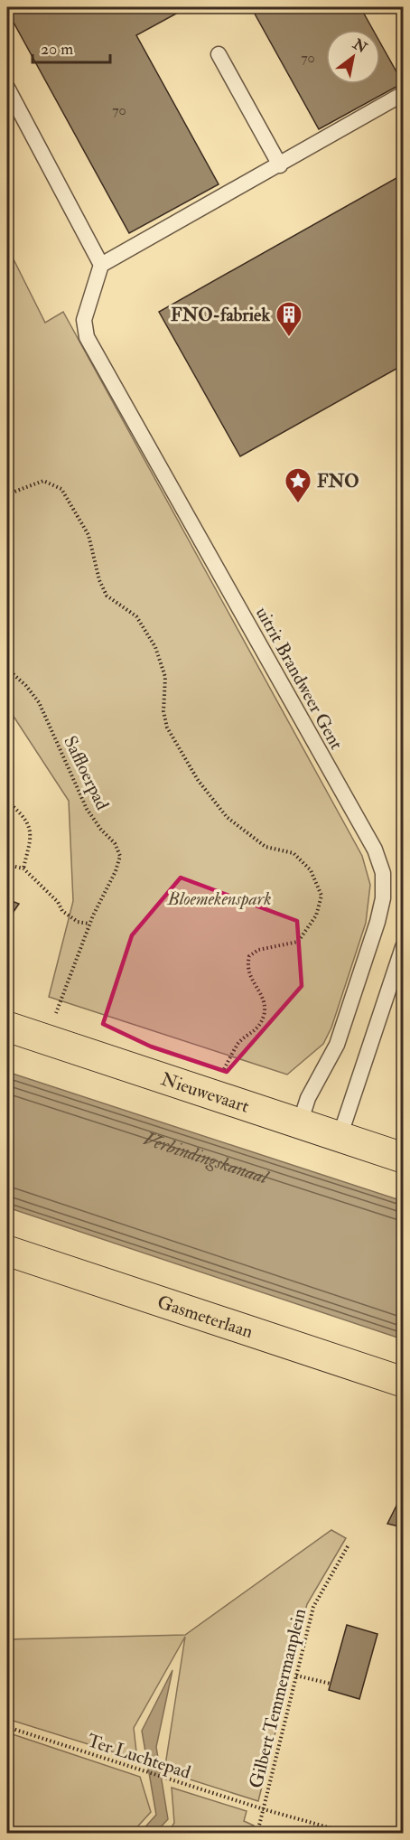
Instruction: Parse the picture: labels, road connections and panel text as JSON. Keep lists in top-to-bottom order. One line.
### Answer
{"streets":{"main road":["Nieuwevaart","Gasmeterlaan"],"lane":["uitrit Brandweer Gent"],"path":["Saffloerpad","Gilbert Temmermanplein","Ter Luchtepad"]},"crossings":[["uitrit Brandweer Gent","Nieuwevaart"],["Gilbert Temmermanplein","Ter Luchtepad"]],"water":["Verbindingskanaal"],"parks":["Bloemekenspark"],"places":{"building":["FNO-fabriek"],"place":["FNO"]},"house_numbers":["70","70"],"scale_bar":"20 m","north":"top right"}
